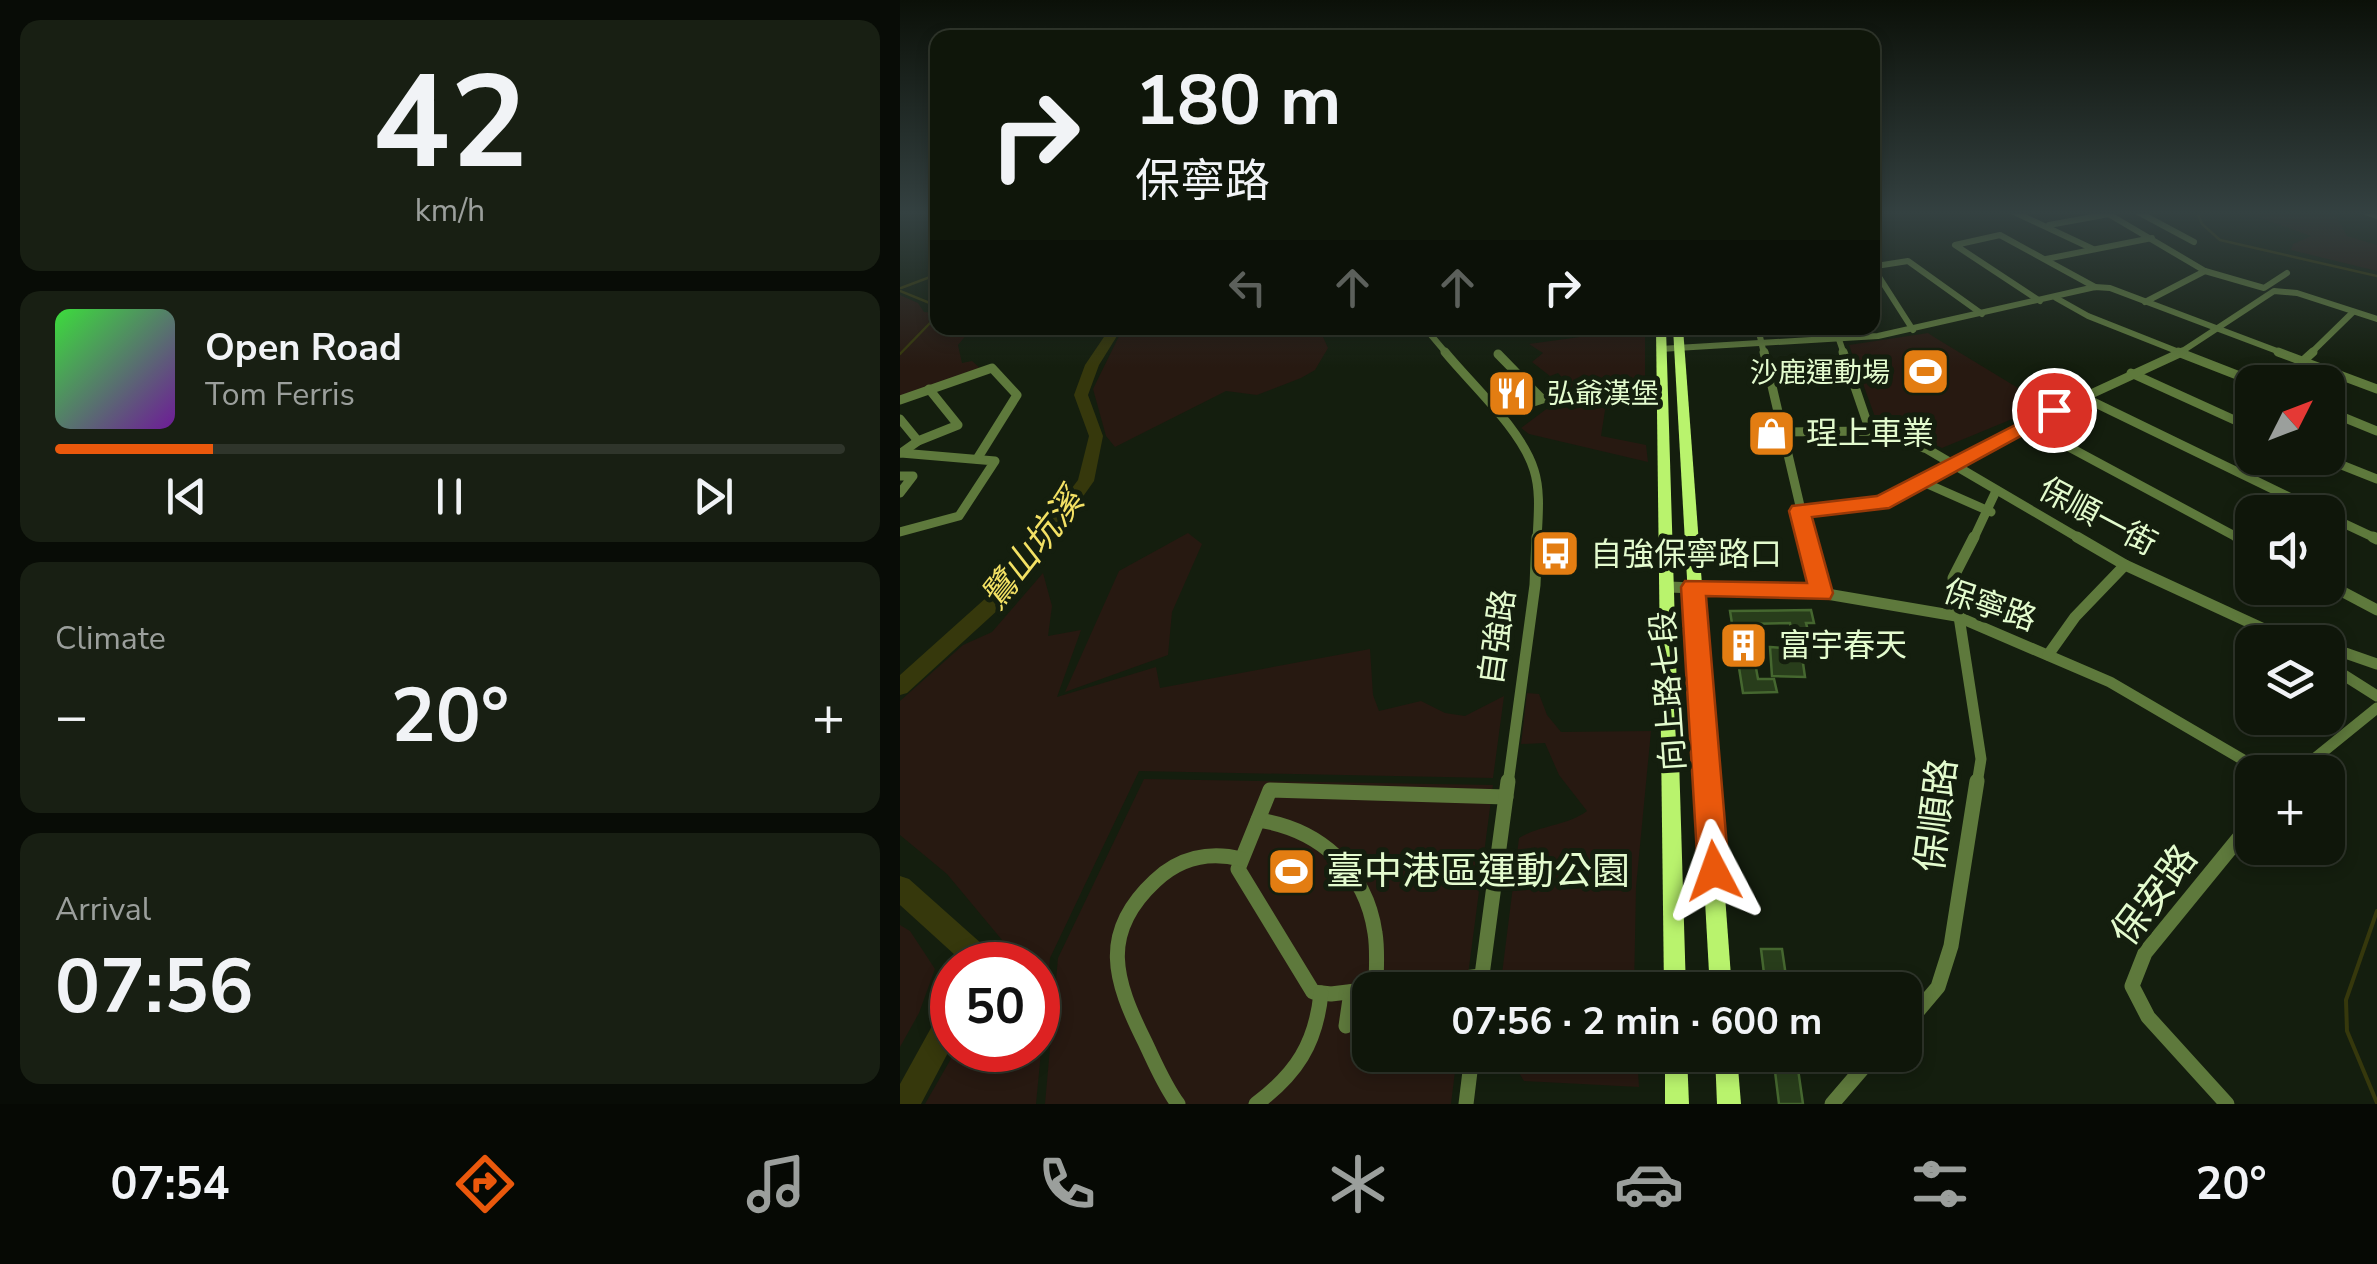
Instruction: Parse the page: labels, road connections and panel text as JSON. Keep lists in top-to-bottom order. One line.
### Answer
{"streets":{"main road":["向上路七段"],"street":["保順一街","保寧路","自強路","保順路","保安路"]},"crossings":[["保順一街","保順路"],["保寧路","向上路七段"],["保寧路","保順路"]],"water":["鷺山坑溪"],"places":{"sports":["沙鹿運動場","臺中港區運動公園"],"restaurant":["弘爺漢堡"],"shop":["珵上車業"],"bus stop":["自強保寧路口"],"building":["富宇春天"]},"north":"top right","page":{"tile":[["42","km/h"],"Climate",["Arrival","07:56"]],"turn":["180 m","保寧路"],"song":["Open Road","Tom Ferris"],"map_buttons":"+","heat":["−","20°","+"],"limit":"50","trip":"07:56 · 2 min · 600 m","tabs":["07:54","20°"]}}
